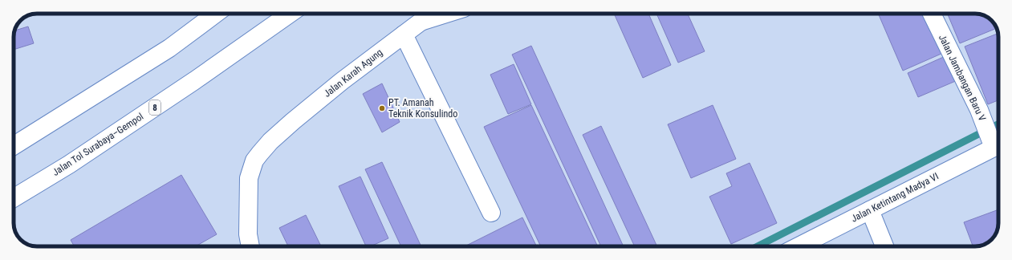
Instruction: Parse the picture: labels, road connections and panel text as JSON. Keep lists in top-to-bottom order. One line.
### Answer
{"streets":{"main road":["Jalan Karah Agung","Jalan Jambangan Baru V","8","Jalan Tol Surabaya–Gempol","Jalan Ketintang Madya VI"]},"crossings":[["Jalan Jambangan Baru V","Jalan Ketintang Madya VI"]],"places":["PT. Amanah Teknik Konsulindo"]}
